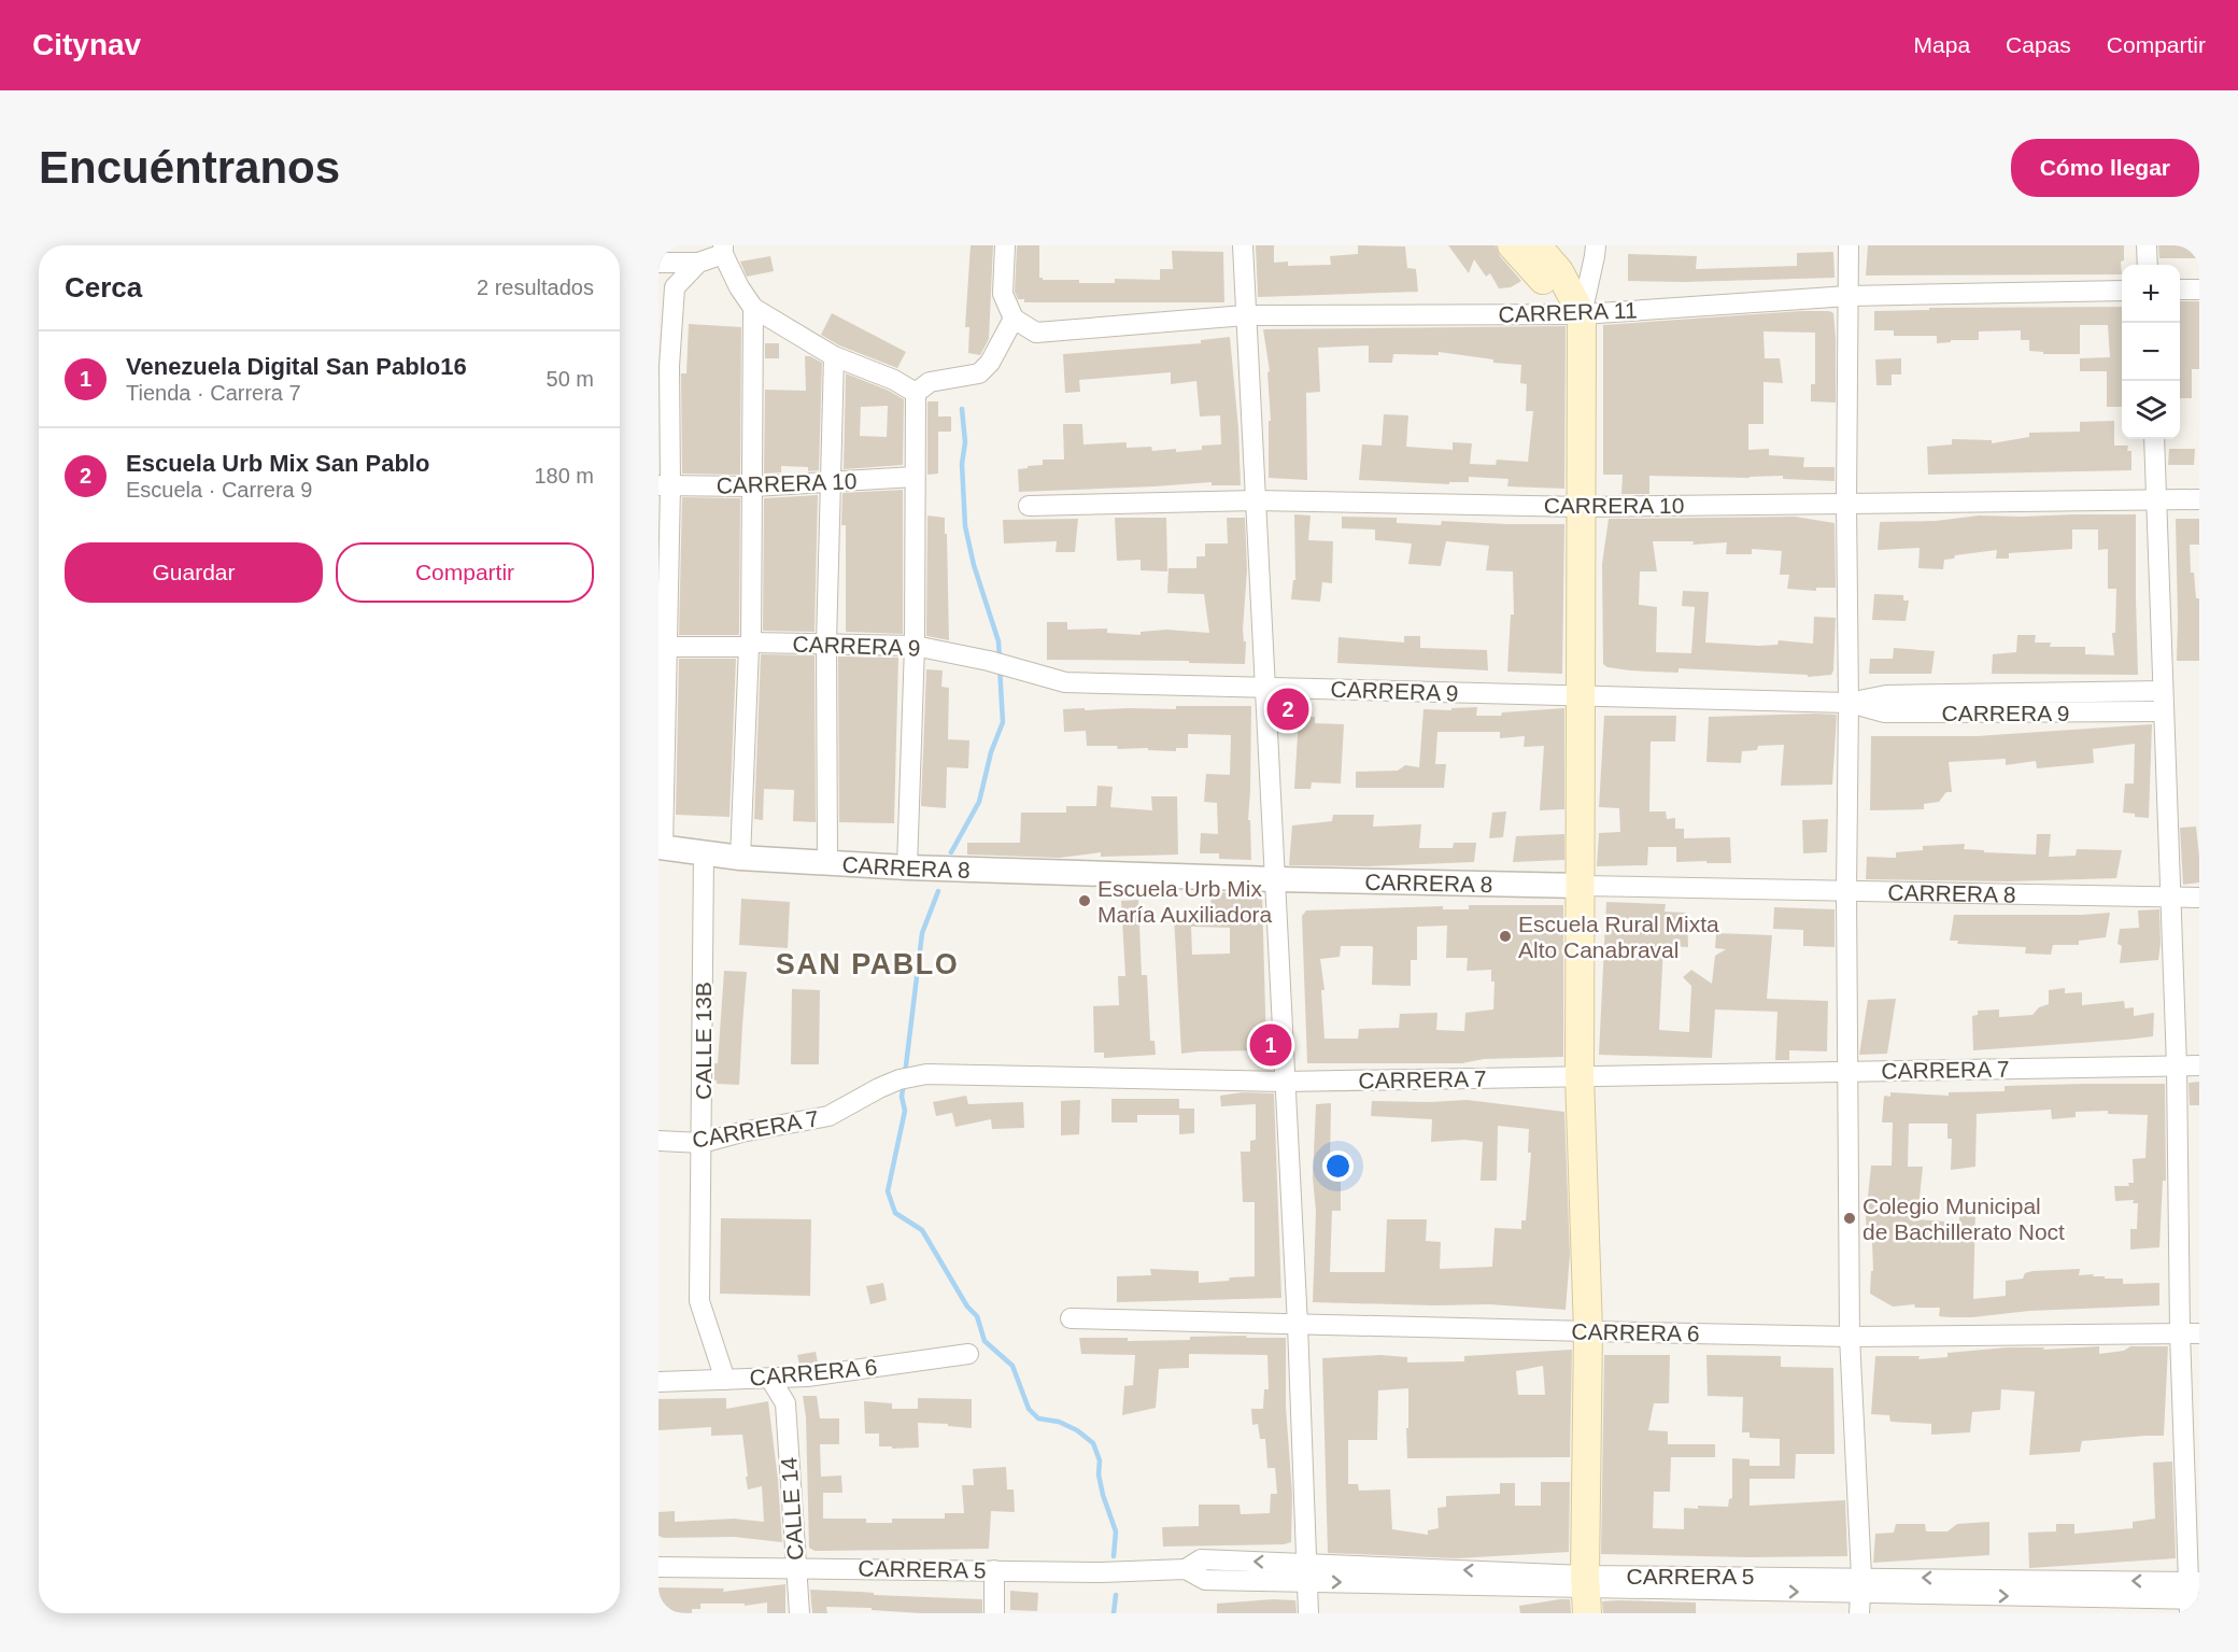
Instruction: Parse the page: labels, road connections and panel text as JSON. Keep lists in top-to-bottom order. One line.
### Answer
{"streets":{"street":["CARRERA 11","CARRERA 10","CARRERA 9","CARRERA 8","CALLE 13B","CARRERA 7","CARRERA 6","CALLE 14","CARRERA 5"]},"crossings":[["CARRERA 8","CALLE 13B"],["CALLE 13B","CARRERA 7"],["CALLE 13B","CARRERA 6"],["CARRERA 6","CALLE 14"],["CALLE 14","CARRERA 5"]],"districts":["SAN PABLO"],"places":["Escuela Urb Mix María Auxiliadora","Escuela Rural Mixta Alto Canabraval","Colegio Municipal de Bachillerato Noct"],"page":{"header":"Citynav","nav":["Mapa","Capas","Compartir"],"buttons":["Cómo llegar",["Guardar","Compartir"]],"title":"Encuéntranos","heading":["Cerca","2 resultados"],"map_buttons":["+","−"],"list":[{"mark":"1","name":"Venezuela Digital San Pablo16","note":"Tienda · Carrera 7","value":"50 m"},{"mark":"2","name":"Escuela Urb Mix San Pablo","note":"Escuela · Carrera 9","value":"180 m"}],"pins":["2","1"]}}
